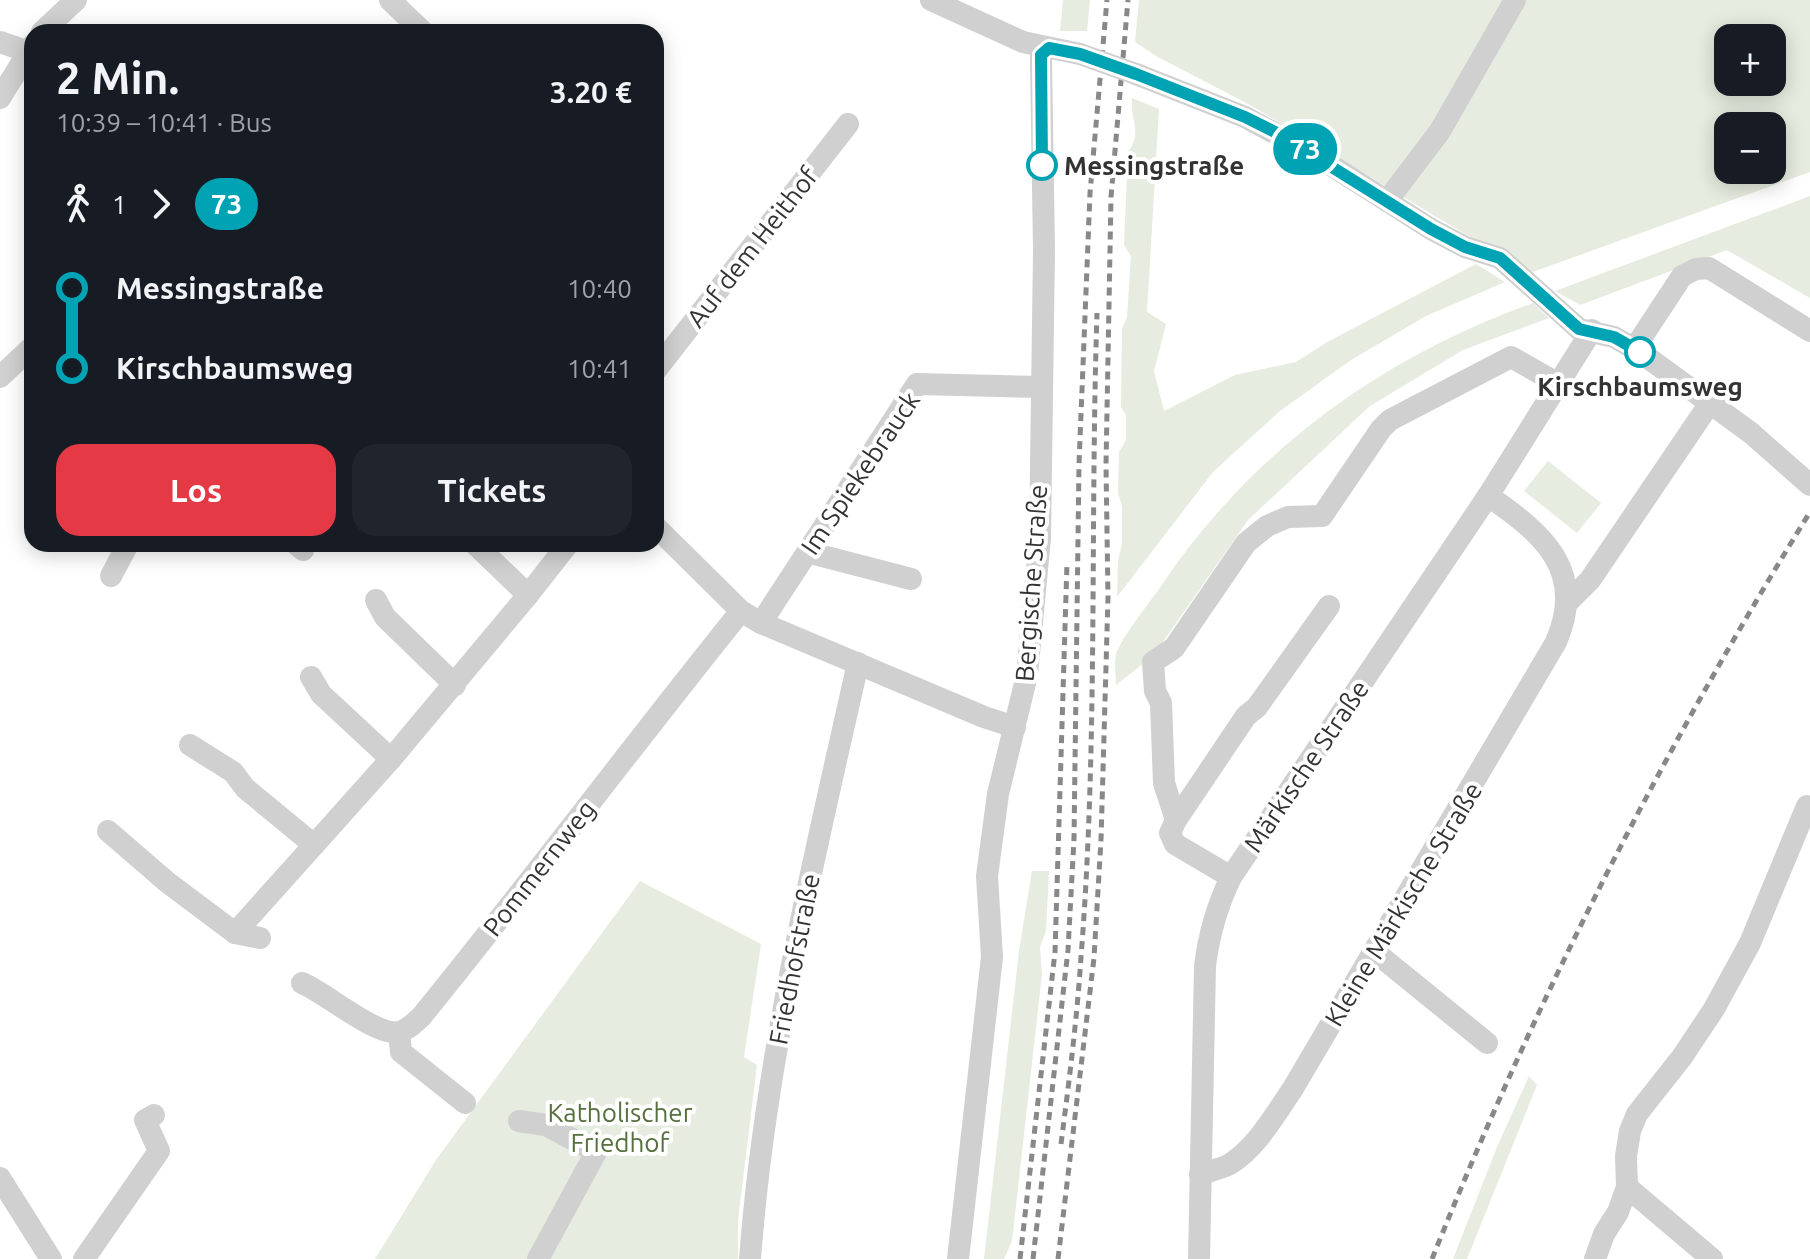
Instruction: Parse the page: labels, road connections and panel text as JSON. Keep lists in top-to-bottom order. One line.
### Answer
{"streets":{"street":["Auf dem Heithof","Im Spiekebrauck","Bergische Straße","Märkische Straße","Pommernweg","Kleine Märkische Straße","Friedhofstraße"]},"crossings":[["Im Spiekebrauck","Bergische Straße"],["Märkische Straße","Kleine Märkische Straße"]],"parks":["Katholischer Friedhof"],"places":["Messingstraße","Kirschbaumsweg"],"lines":["bus line 73"],"page":{"on_map":"73","map_buttons":["+","−"],"heading":["2 Min.","10:39 – 10:41 · Bus","3.20 €"],"legs":["1","73"],"list":[{"name":"Messingstraße","value":"10:40"},{"name":"Kirschbaumsweg","value":"10:41"}],"buttons":["Los","Tickets"]}}
